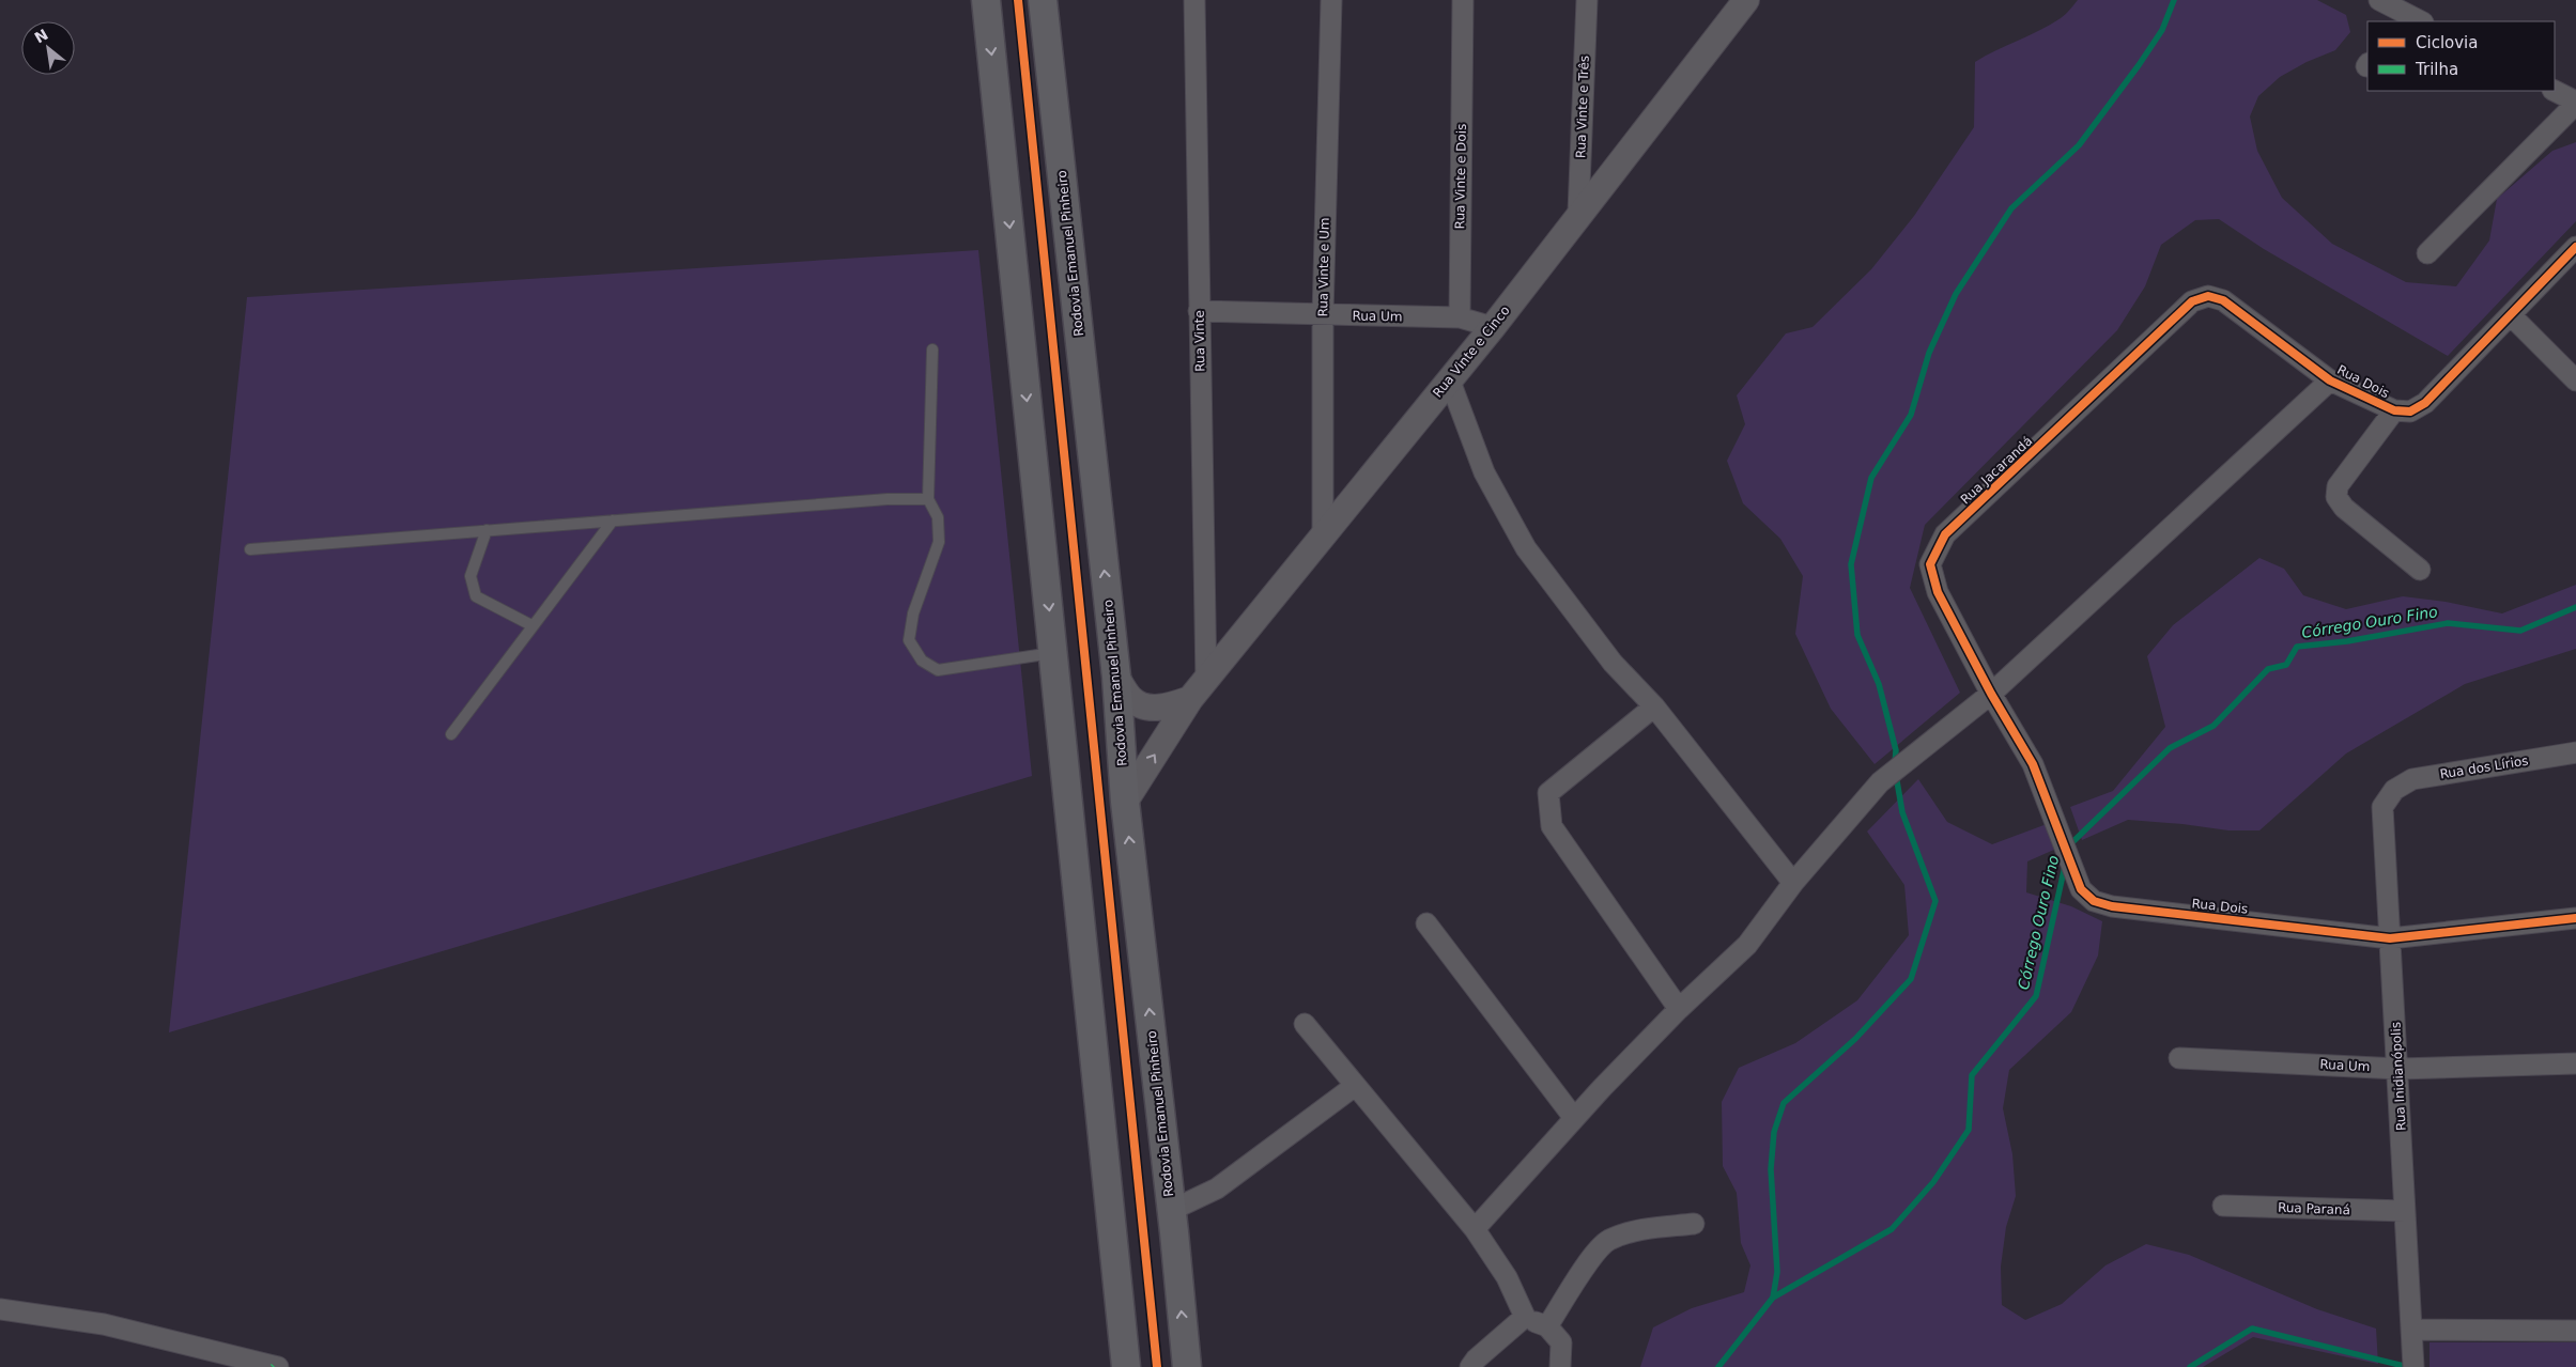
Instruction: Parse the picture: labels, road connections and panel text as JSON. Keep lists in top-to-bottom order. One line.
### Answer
{"streets":{"main road":["Rodovia Emanuel Pinheiro"],"street":["Rua Vinte e Três","Rua Vinte e Dois","Rua Vinte e Um","Rua Um","Rua Vinte","Rua Vinte e Cinco","Rua Dois","Rua Jacarandá","Rua dos Lírios","Rua Inidianópolis","Rua Paraná"]},"crossings":[["Rua Vinte e Três","Rua Vinte e Cinco"],["Rua Vinte e Dois","Rua Um"],["Rodovia Emanuel Pinheiro","Rua Vinte e Cinco"],["Rua Vinte e Um","Rua Um"],["Rua Vinte e Um","Rua Vinte e Cinco"],["Rua Um","Rua Vinte"],["Rua Um","Rua Inidianópolis"],["Rua Vinte","Rua Vinte e Cinco"],["Rua Dois","Rua Jacarandá"],["Rua Dois","Rua Inidianópolis"],["Rua dos Lírios","Rua Inidianópolis"],["Rua Inidianópolis","Rua Paraná"]],"water":["Córrego Ouro Fino"],"legend":["Ciclovia","Trilha"],"north":"top left"}
